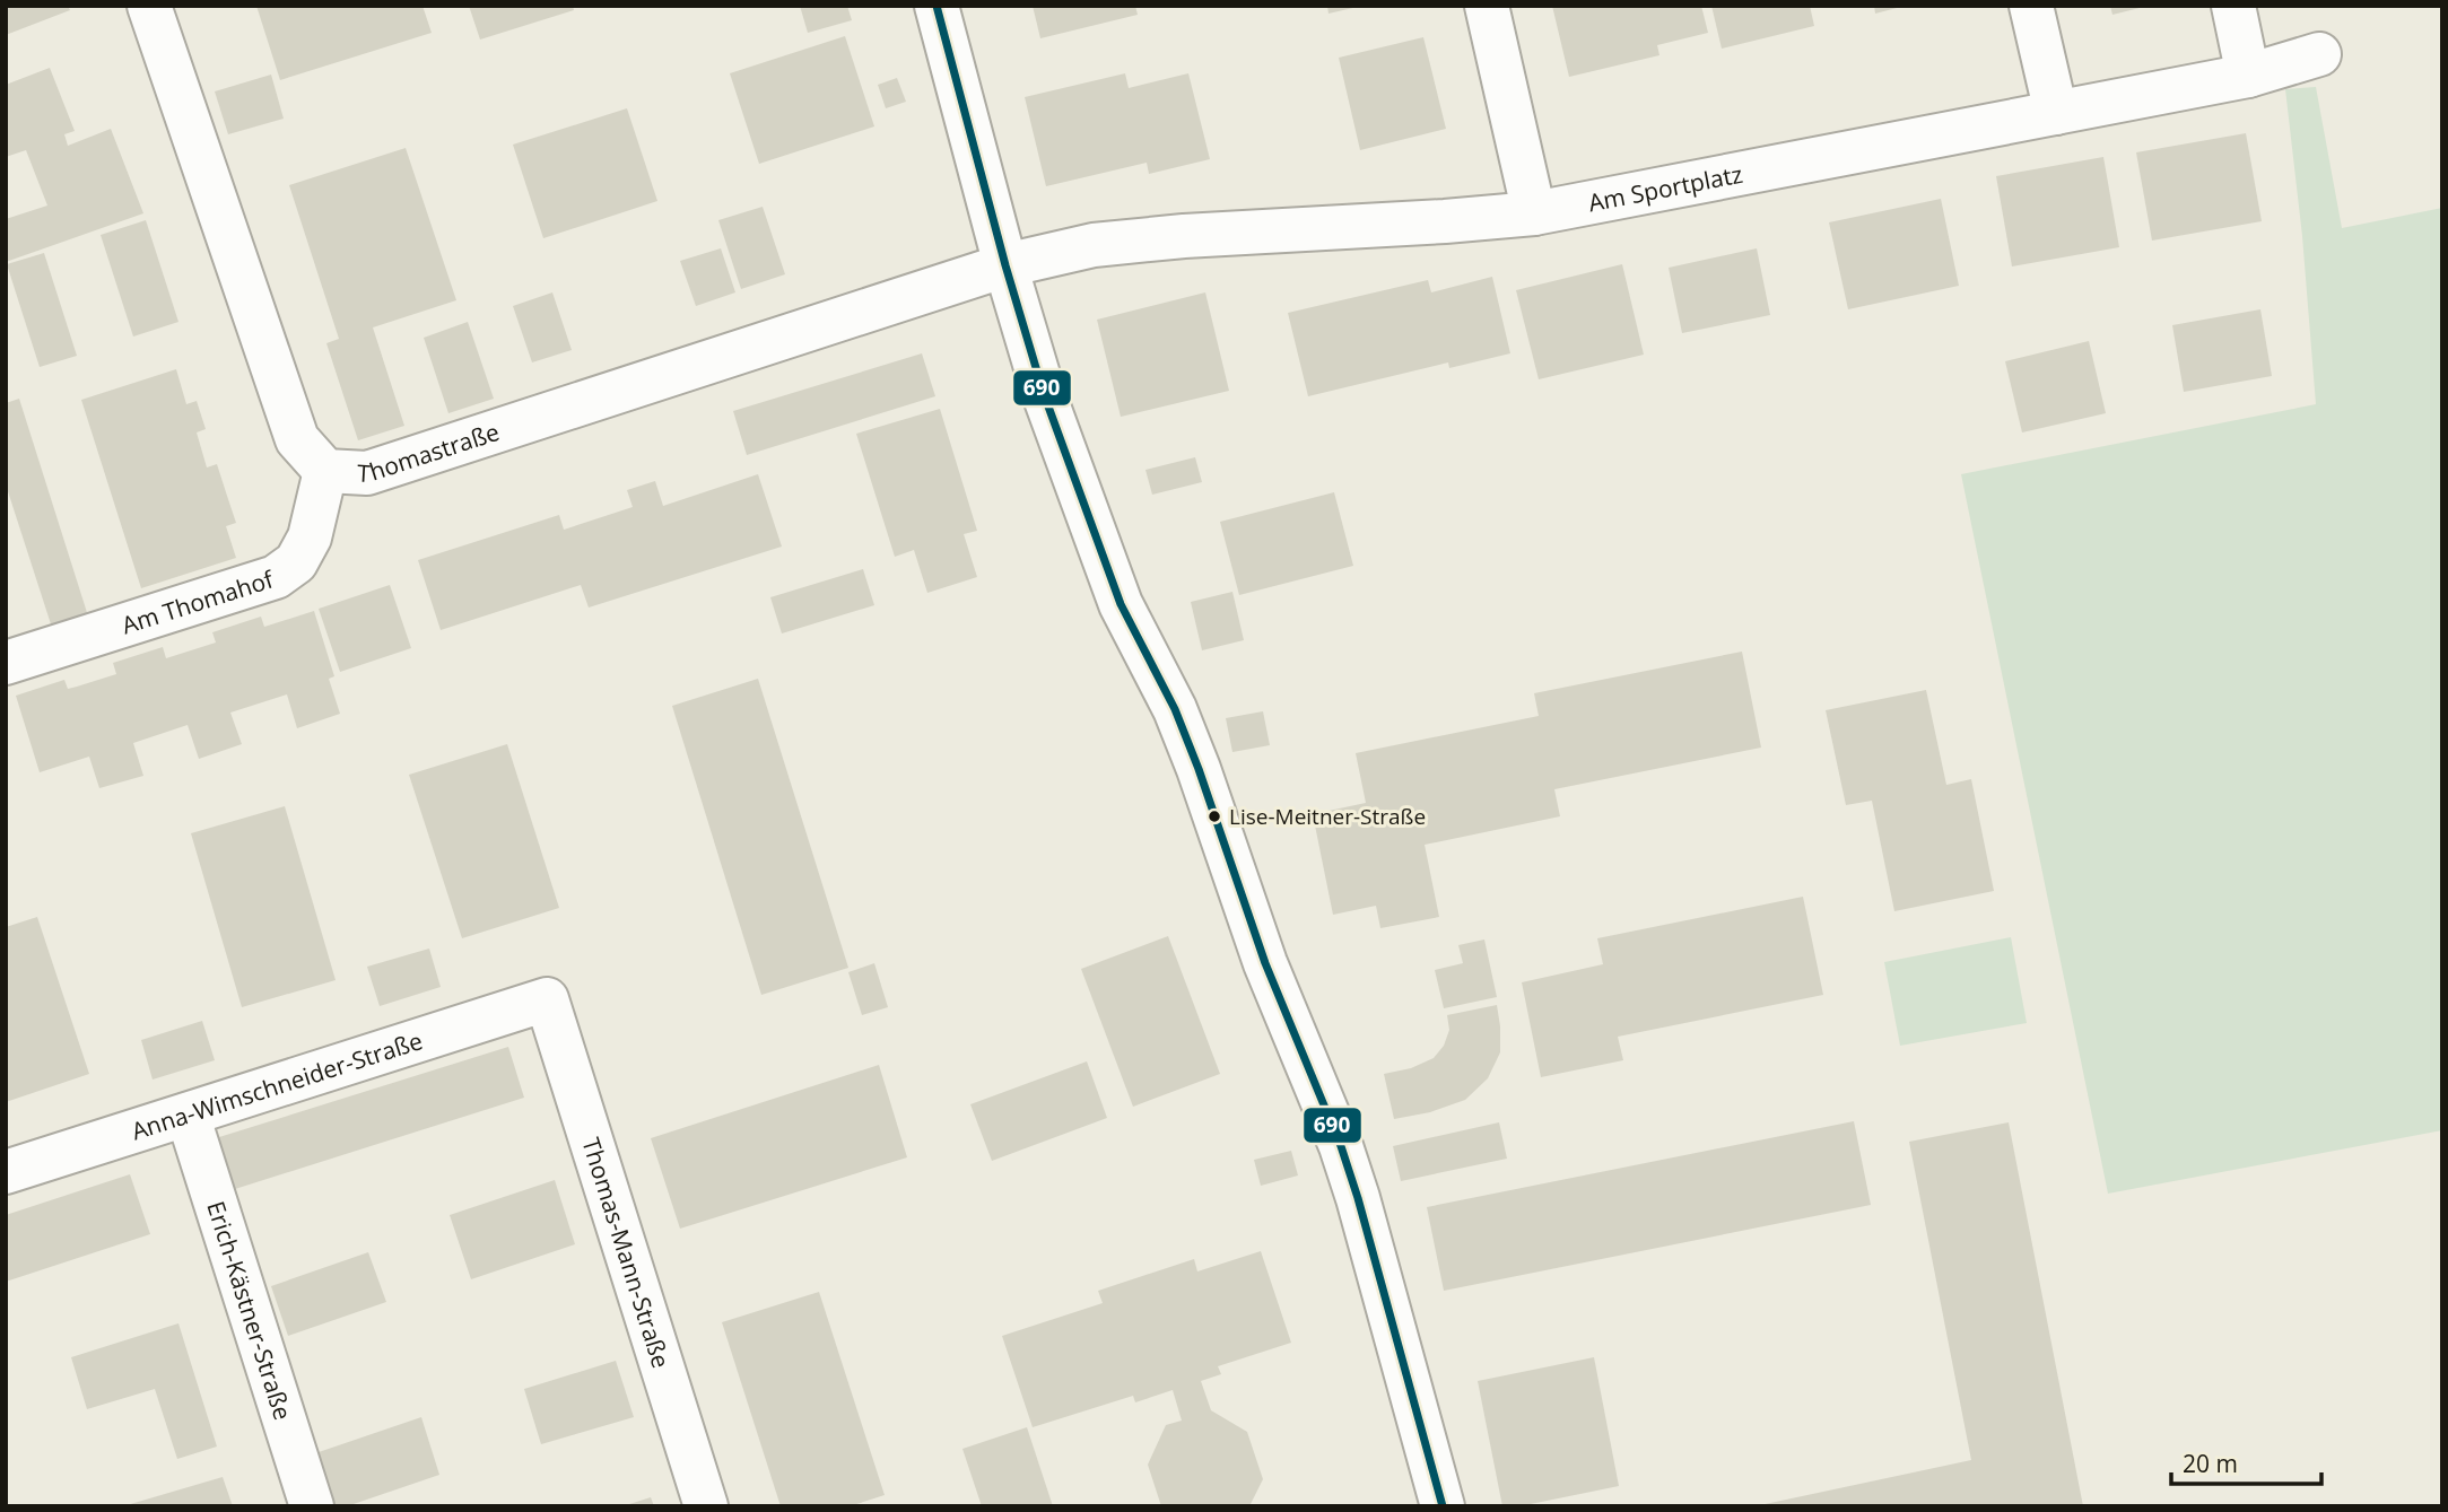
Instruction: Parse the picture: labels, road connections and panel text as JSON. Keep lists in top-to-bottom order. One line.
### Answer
{"streets":{"street":["Am Sportplatz","Thomastraße","Am Thomahof","Anna-Wimschneider-Straße","Thomas-Mann-Straße","Erich-Kästner-Straße"]},"crossings":[["Am Sportplatz","Thomastraße"],["Thomastraße","Am Thomahof"],["Anna-Wimschneider-Straße","Thomas-Mann-Straße"],["Anna-Wimschneider-Straße","Erich-Kästner-Straße"]],"places":["Lise-Meitner-Straße"],"lines":["transit line 690"],"scale_bar":"20 m"}
